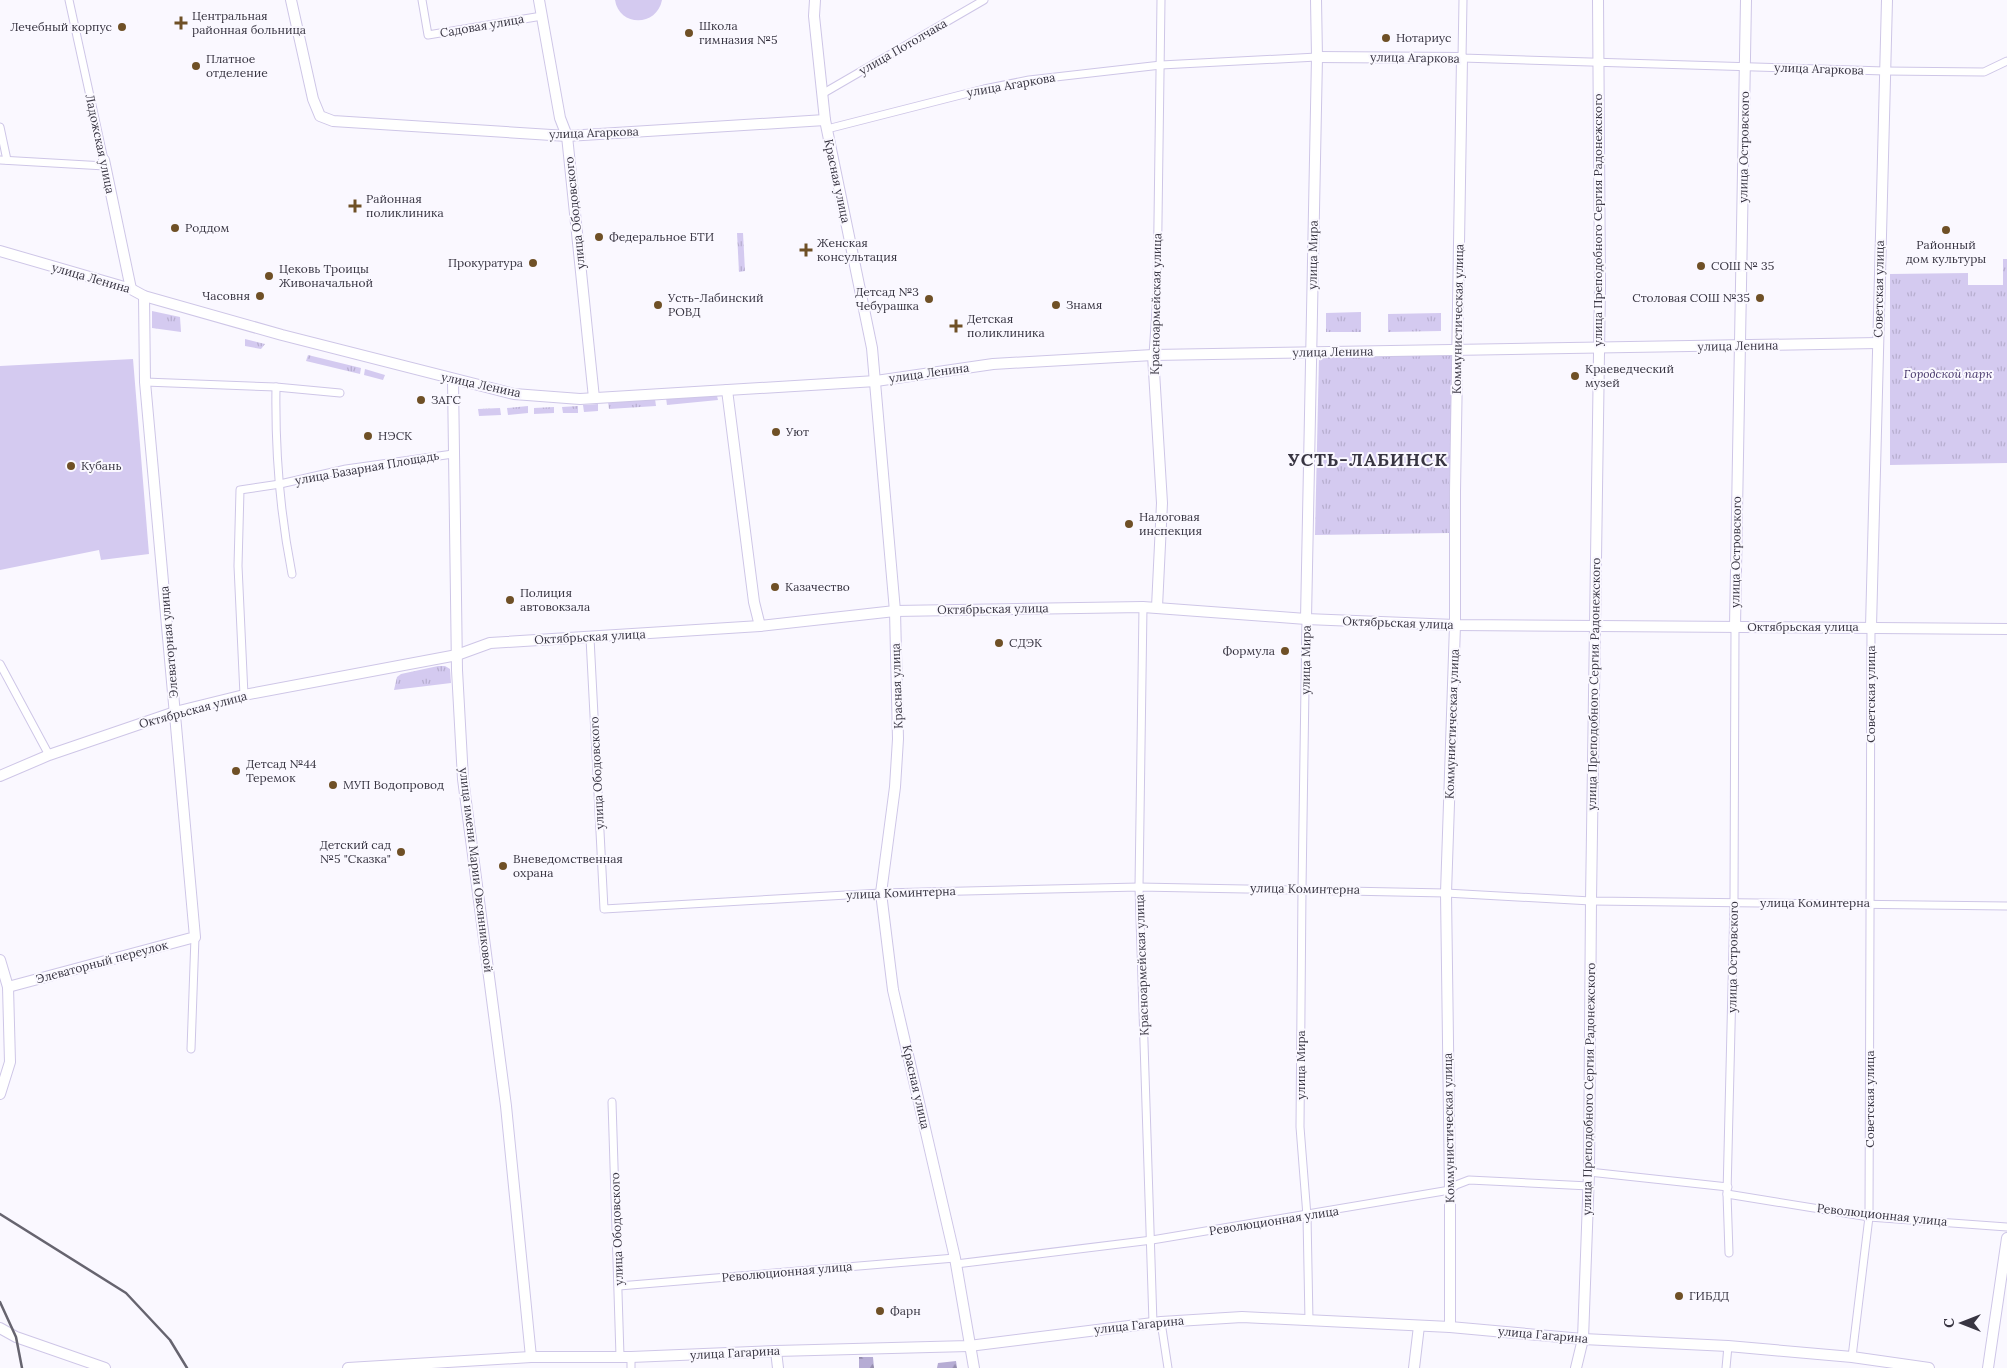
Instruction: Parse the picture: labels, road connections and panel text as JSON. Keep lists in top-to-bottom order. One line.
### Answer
{"streets":{"street":["Садовая улица","улица Потолчака","улица Агаркова","Ладожская улица","улица Островского","Красная улица","улица Ободовского","улица Преподобного Сергия Радонежского","улица Мира","улица Ленина","Советская улица","Красноармейская улица","Коммунистическая улица","улица Базарная Площадь","Октябрьская улица","Элеваторная улица","улица имени Марии Овсянниковой","улица Коминтерна","Элеваторный переулок","Революционная улица","улица Гагарина"]},"crossings":[["Садовая улица","улица Ободовского"],["улица Потолчака","Красная улица"],["улица Агаркова","улица Островского"],["улица Агаркова","Красная улица"],["улица Агаркова","улица Ободовского"],["улица Агаркова","улица Преподобного Сергия Радонежского"],["улица Агаркова","улица Мира"],["улица Агаркова","Советская улица"],["улица Агаркова","Красноармейская улица"],["улица Агаркова","Коммунистическая улица"],["Ладожская улица","улица Ленина"],["улица Островского","улица Ленина"],["улица Островского","Октябрьская улица"],["улица Островского","улица Коминтерна"],["улица Островского","Революционная улица"],["Красная улица","улица Ленина"],["Красная улица","Октябрьская улица"],["Красная улица","улица Коминтерна"],["Красная улица","Революционная улица"],["Красная улица","улица Гагарина"],["улица Ободовского","улица Ленина"],["улица Ободовского","Октябрьская улица"],["улица Ободовского","улица Коминтерна"],["улица Ободовского","Революционная улица"],["улица Ободовского","улица Гагарина"],["улица Преподобного Сергия Радонежского","улица Ленина"],["улица Преподобного Сергия Радонежского","Октябрьская улица"],["улица Преподобного Сергия Радонежского","улица Коминтерна"],["улица Преподобного Сергия Радонежского","Революционная улица"],["улица Преподобного Сергия Радонежского","улица Гагарина"],["улица Мира","улица Ленина"],["улица Мира","Октябрьская улица"],["улица Мира","улица Коминтерна"],["улица Мира","Революционная улица"],["улица Мира","улица Гагарина"],["улица Ленина","Советская улица"],["улица Ленина","Красноармейская улица"],["улица Ленина","Коммунистическая улица"],["улица Ленина","Элеваторная улица"],["улица Ленина","улица имени Марии Овсянниковой"],["Советская улица","Октябрьская улица"],["Советская улица","улица Коминтерна"],["Советская улица","Революционная улица"],["Советская улица","улица Гагарина"],["Красноармейская улица","Октябрьская улица"],["Красноармейская улица","улица Коминтерна"],["Красноармейская улица","Революционная улица"],["Красноармейская улица","улица Гагарина"],["Коммунистическая улица","Октябрьская улица"],["Коммунистическая улица","улица Коминтерна"],["Коммунистическая улица","Революционная улица"],["Коммунистическая улица","улица Гагарина"],["улица Базарная Площадь","Октябрьская улица"],["улица Базарная Площадь","улица имени Марии Овсянниковой"],["Октябрьская улица","Элеваторная улица"],["Октябрьская улица","улица имени Марии Овсянниковой"],["Элеваторная улица","Элеваторный переулок"],["улица имени Марии Овсянниковой","улица Гагарина"]],"districts":["УСТЬ-ЛАБИНСК"],"parks":["Городской парк"],"places":{"health":["Центральная районная больница","Районная поликлиника","Женская консультация","Детская поликлиника"],"other":["Лечебный корпус","Школа гимназия №5","Нотариус","Платное отделение","Роддом","Районный дом культуры","Федеральное БТИ","Прокуратура","СОШ № 35","Цековь Троицы Живоначальной","Часовня","Столовая СОШ №35","Детсад №3 Чебурашка","Усть-Лабинский РОВД","Знамя","Краеведческий музей","ЗАГС","Уют","НЭСК","Кубань","Налоговая инспекция","Казачество","Полиция автовокзала","СДЭК","Формула","Детсад №44 Теремок","МУП Водопровод","Детский сад №5 \"Сказка\"","Вневедомственная охрана","ГИБДД","Фарн"]},"north":"left"}
